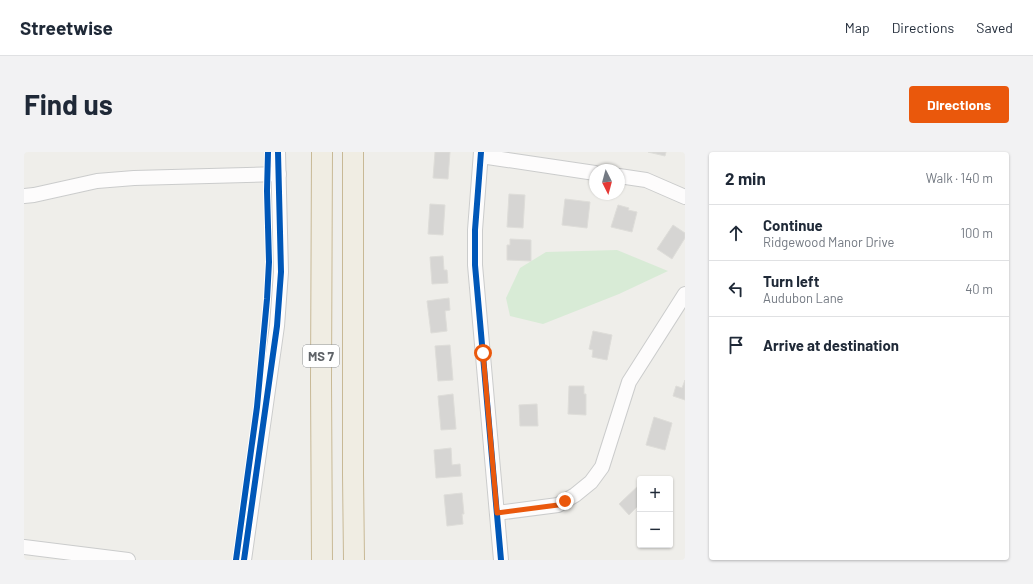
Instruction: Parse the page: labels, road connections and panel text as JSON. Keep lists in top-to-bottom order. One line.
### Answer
{"streets":{"highway":["MS 7"]},"north":"bottom","page":{"header":"Streetwise","nav":["Map","Directions","Saved"],"buttons":"Directions","title":"Find us","heading":["2 min","Walk · 140 m"],"list":[["Continue","Ridgewood Manor Drive","100 m"],["Turn left","Audubon Lane","40 m"],"Arrive at destination"],"map_buttons":["+","−"]}}
